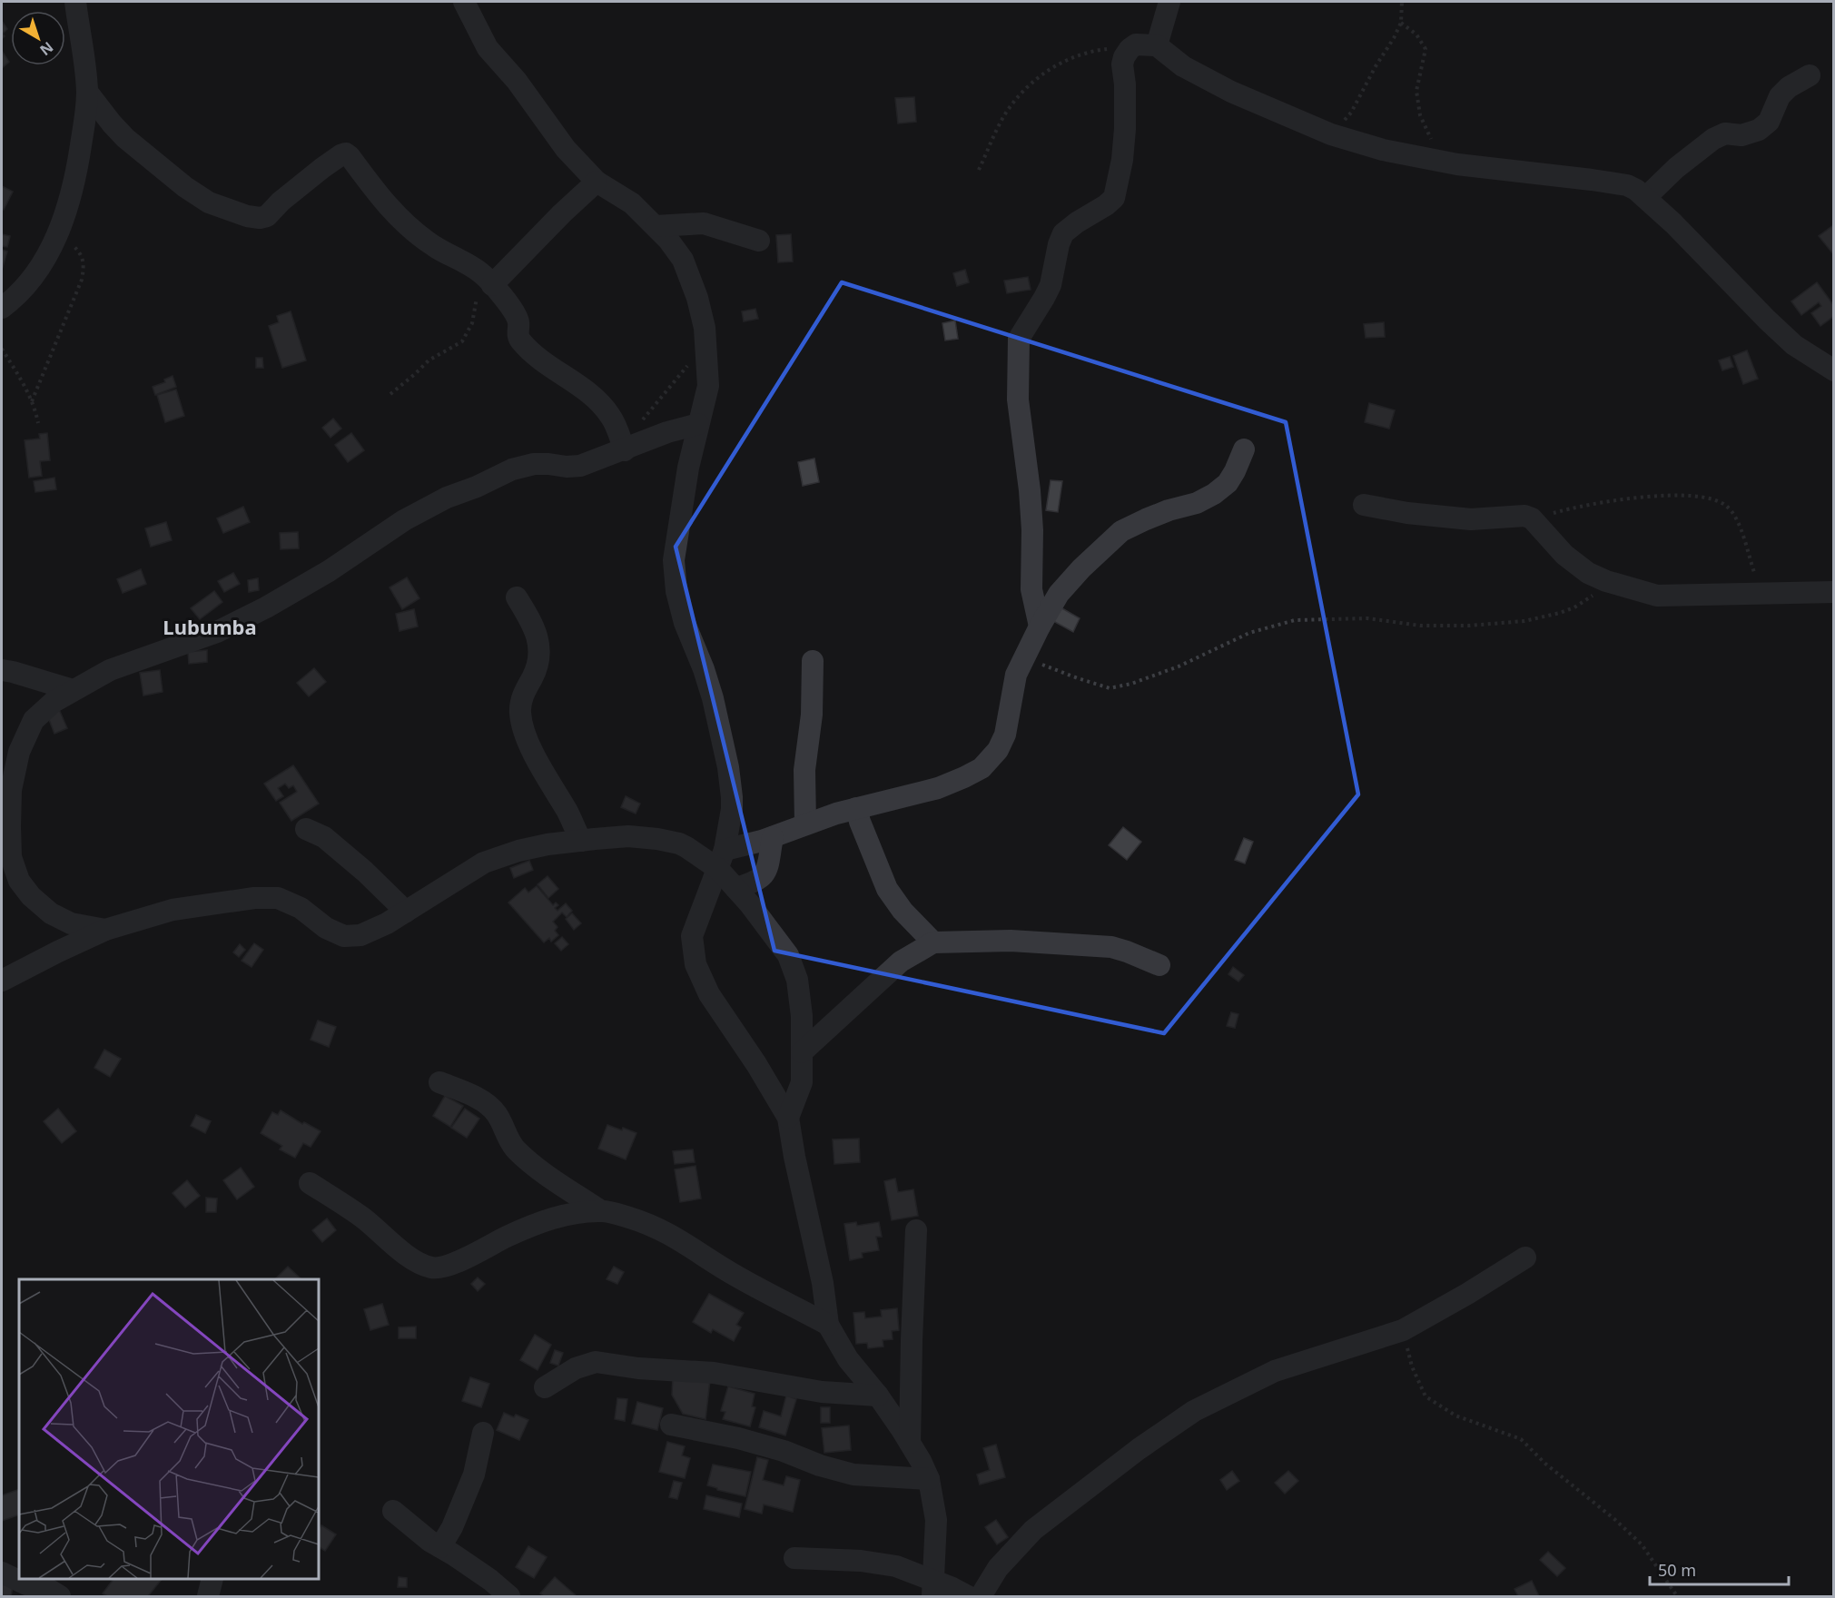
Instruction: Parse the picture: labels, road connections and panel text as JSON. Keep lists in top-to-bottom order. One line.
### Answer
{"districts":["Lubumba"],"scale_bar":"50 m","north":"bottom right"}
